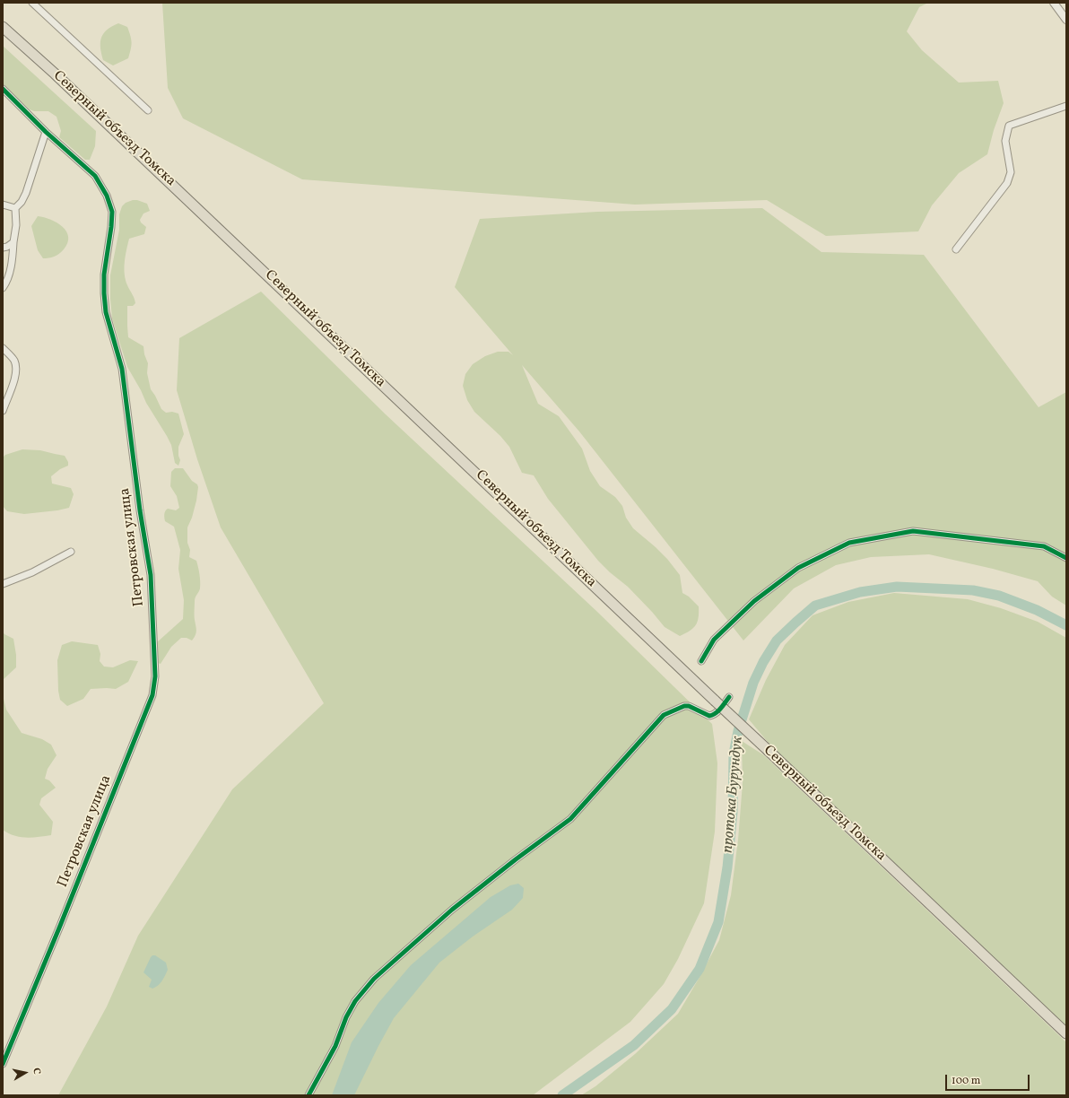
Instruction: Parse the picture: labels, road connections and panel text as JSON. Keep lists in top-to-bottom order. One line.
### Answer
{"streets":{"main road":["Северный объезд Томска"],"street":["Петровская улица"]},"water":["протока Бурундук"],"scale_bar":"100 m","north":"right"}
